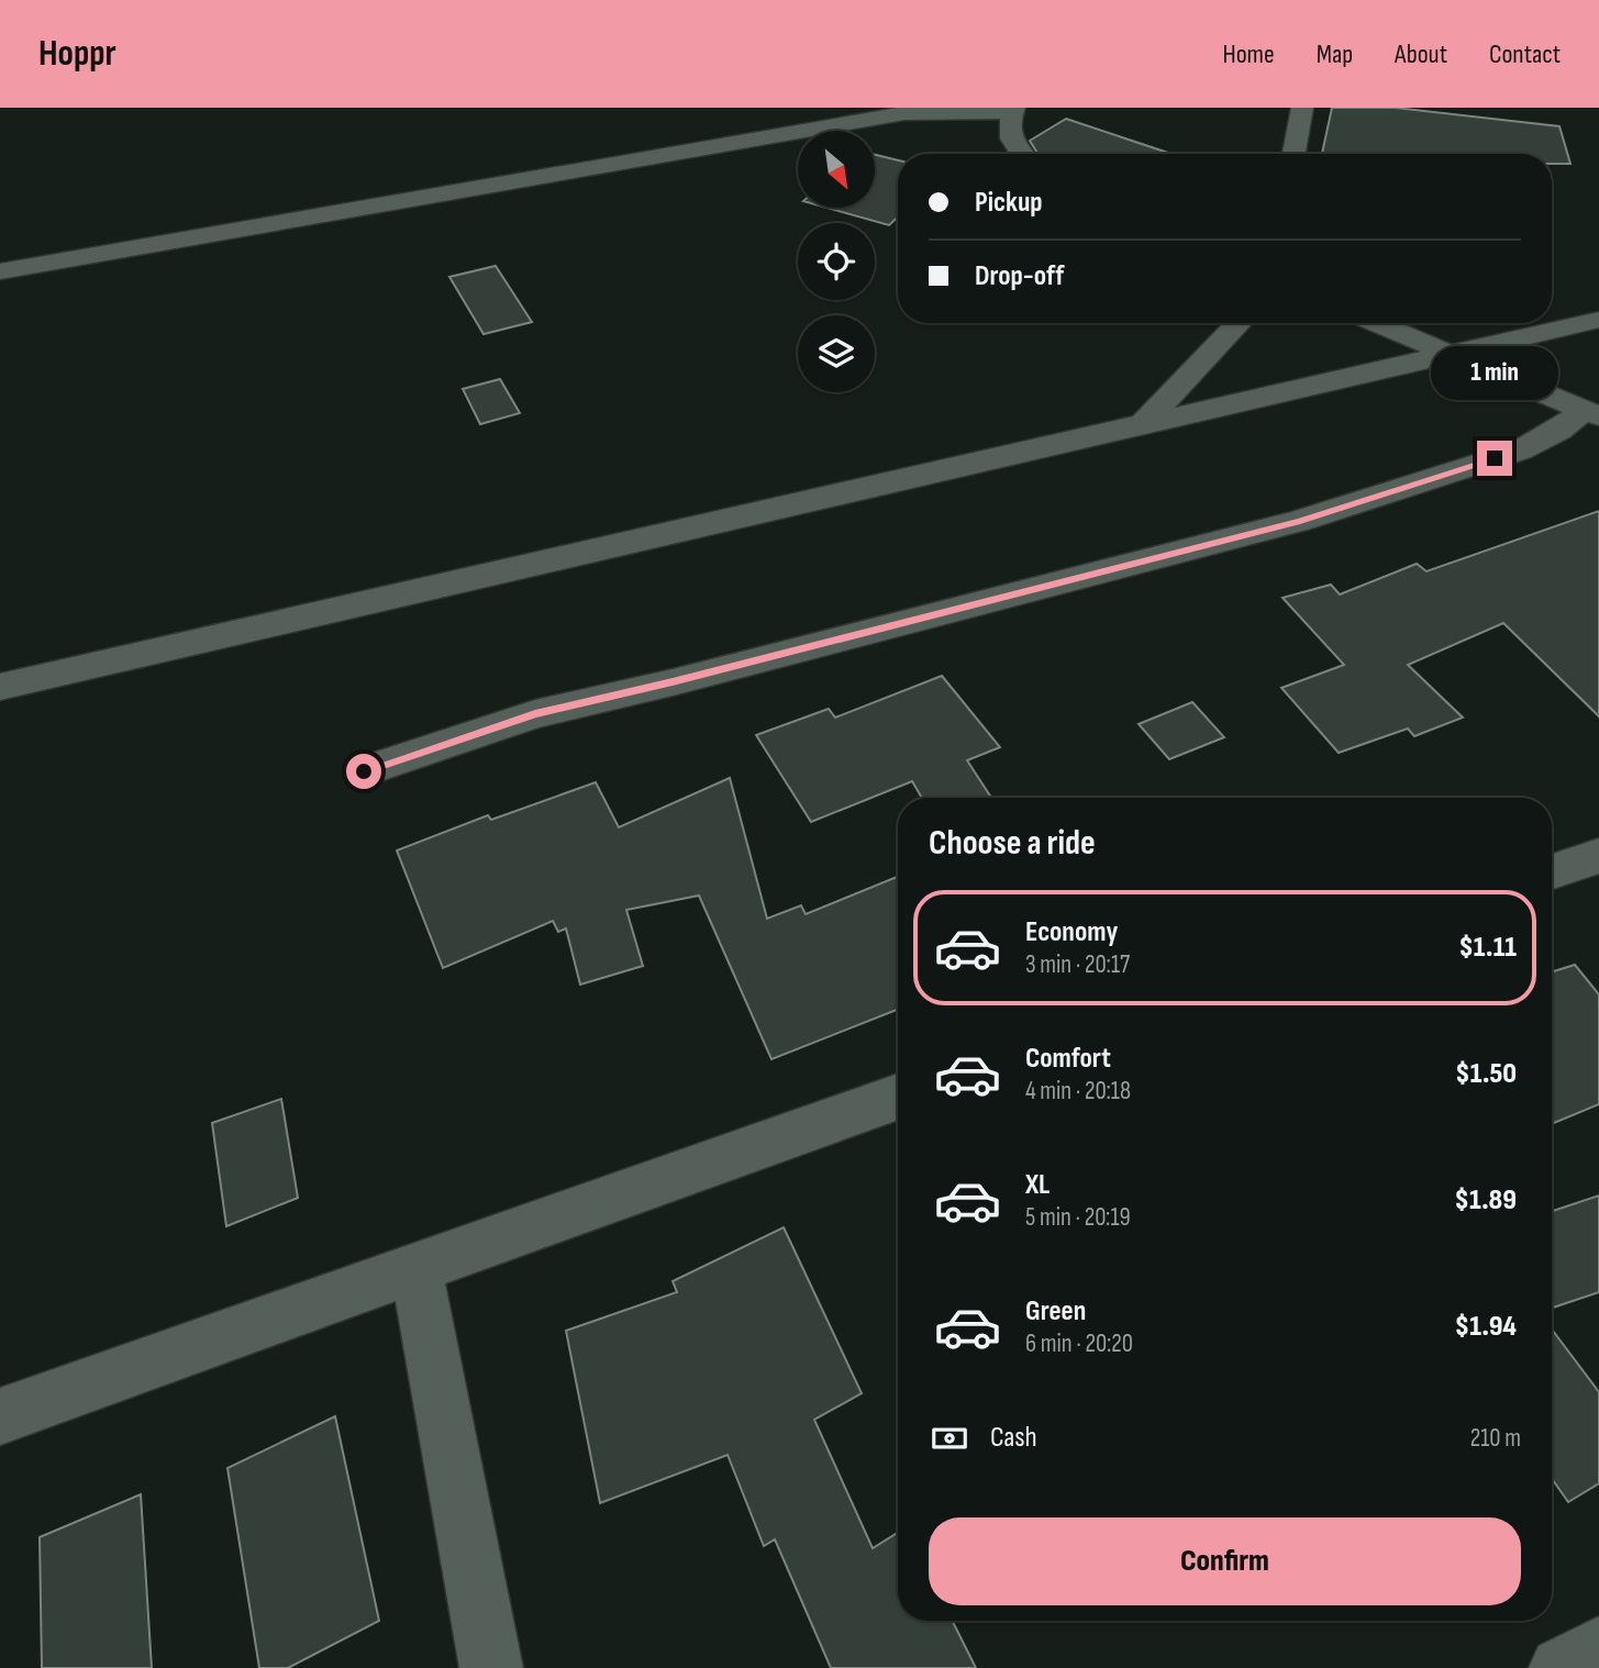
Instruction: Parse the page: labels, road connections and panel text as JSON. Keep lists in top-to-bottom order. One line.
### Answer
{"north":"bottom right","page":{"header":"Hoppr","nav":["Home","Map","About","Contact"],"banner":["Pickup","Drop-off"],"bubble":"1 min","heading":"Choose a ride","list":[{"name":"Economy","note":"3 min · 20:17","value":"$1.11"},{"name":"Comfort","note":"4 min · 20:18","value":"$1.50"},{"name":"XL","note":"5 min · 20:19","value":"$1.89"},{"name":"Green","note":"6 min · 20:20","value":"$1.94"}],"pay":["Cash","210 m"],"buttons":"Confirm"}}
